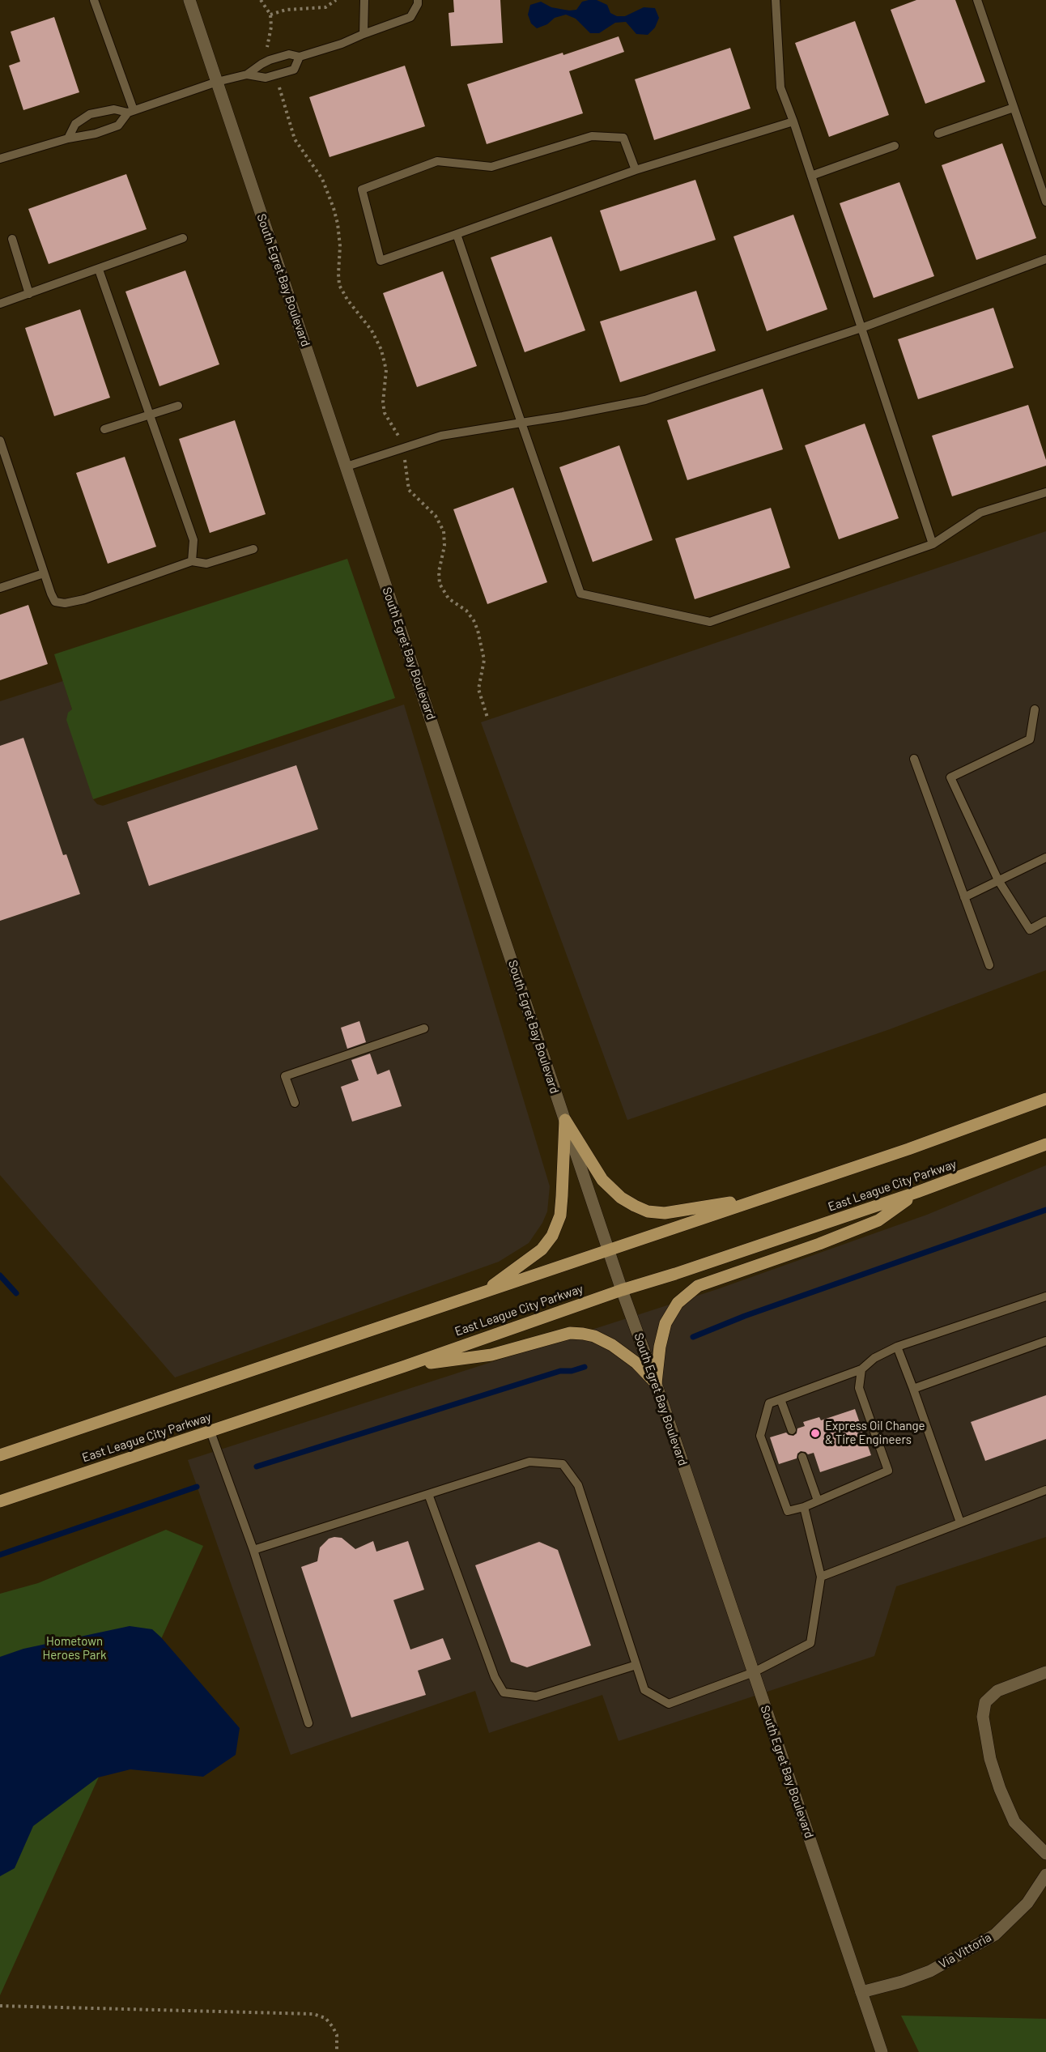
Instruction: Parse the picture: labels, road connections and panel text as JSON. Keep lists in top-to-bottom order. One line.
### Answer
{"streets":{"main road":["South Egret Bay Boulevard","East League City Parkway","Via Vittoria"]},"crossings":[["South Egret Bay Boulevard","East League City Parkway"],["South Egret Bay Boulevard","Via Vittoria"]],"parks":["Hometown Heroes Park"],"places":["Express Oil Change & Tire Engineers"]}
